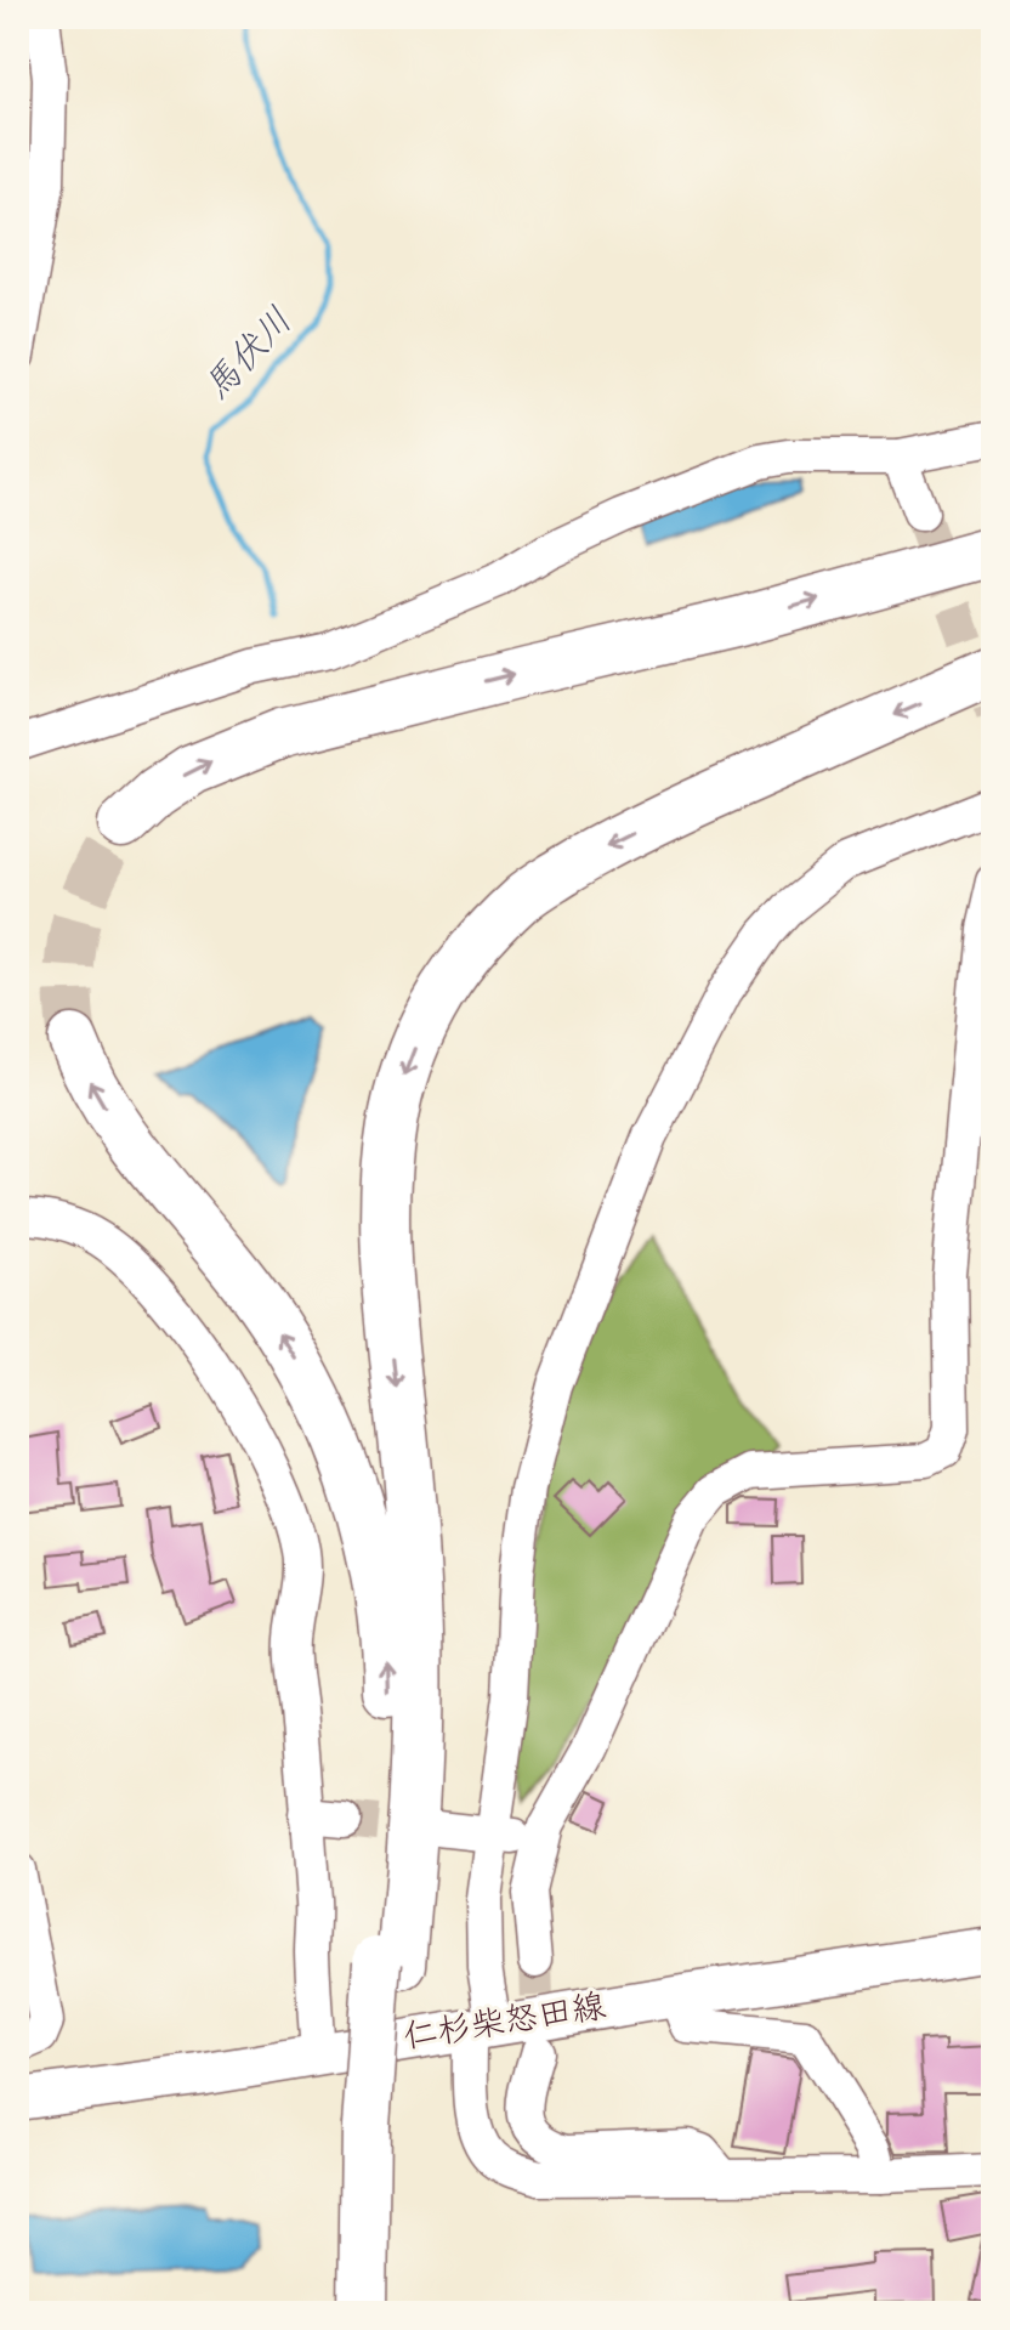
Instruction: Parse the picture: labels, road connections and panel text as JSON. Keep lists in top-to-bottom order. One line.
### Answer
{"streets":{"main road":["仁杉柴怒田線"]},"water":["馬伏川"]}
